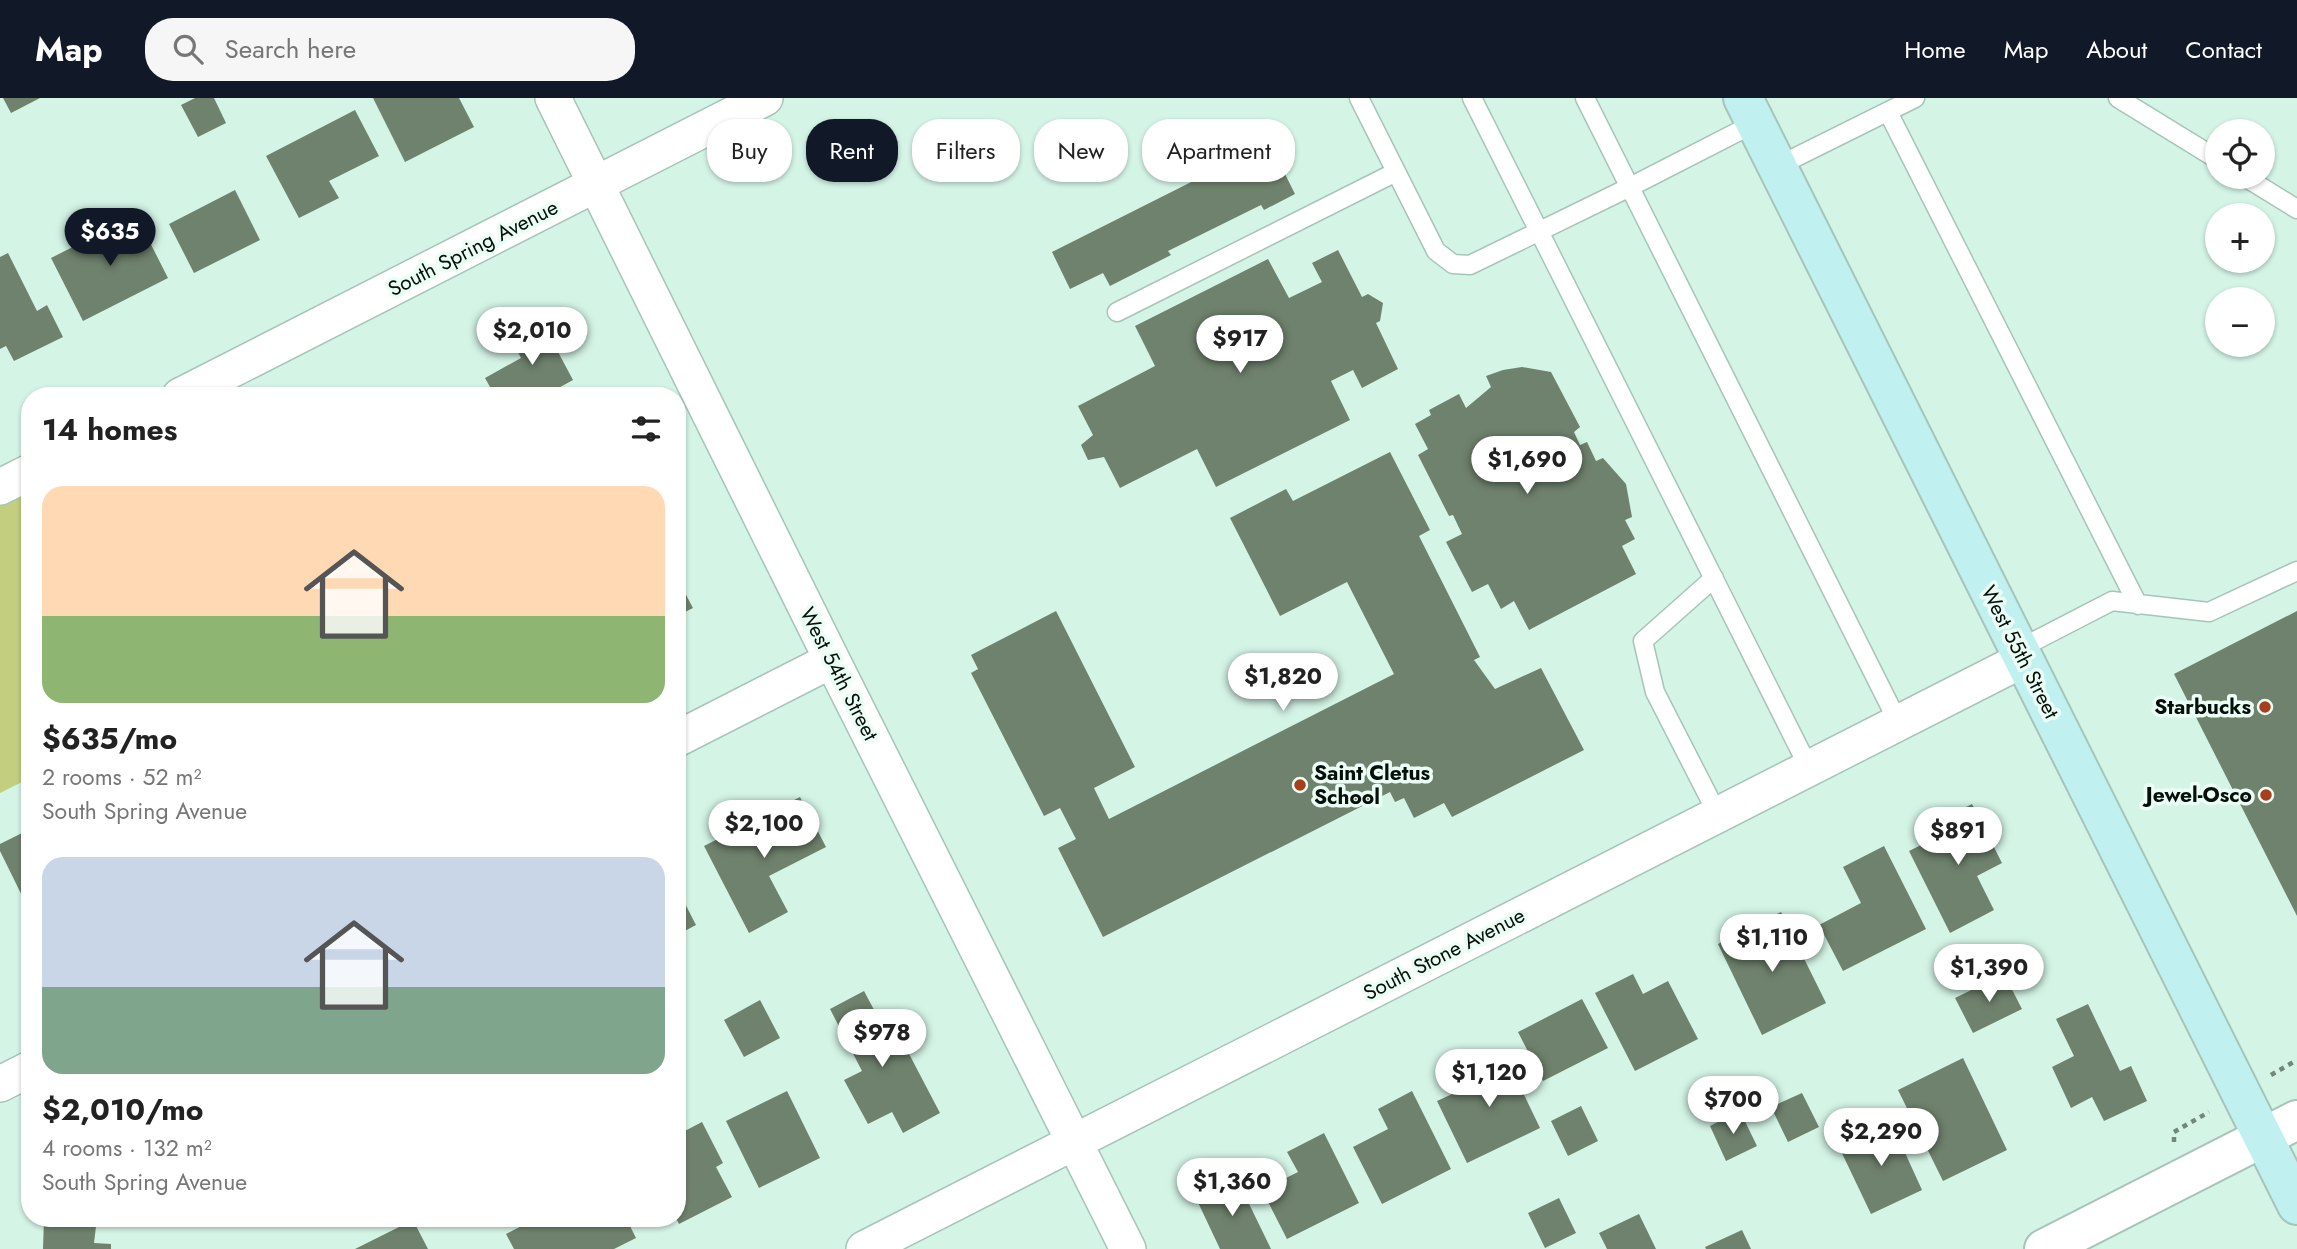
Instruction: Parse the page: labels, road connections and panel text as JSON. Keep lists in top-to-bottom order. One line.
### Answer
{"streets":{"main road":["West 55th Street"],"street":["South Spring Avenue","West 54th Street","South Stone Avenue"]},"crossings":[["South Spring Avenue","West 54th Street"],["West 55th Street","South Stone Avenue"],["West 54th Street","South Stone Avenue"]],"places":["Starbucks","Saint Cletus School","Jewel-Osco"],"page":{"header":"Map","search":"Search here","nav":["Home","Map","About","Contact"],"map_buttons":["+","−"],"chip":["Buy","Rent","Filters","New","Apartment"],"price":["$635","$2,010","$917","$1,690","$1,820","$2,100","$891","$1,110","$1,390","$978","$1,120","$700","$2,290","$1,360"],"heading":"14 homes","list":[{"name":"$635/mo","note":"2 rooms · 52 m² · South Spring Avenue"},{"name":"$2,010/mo","note":"4 rooms · 132 m² · South Spring Avenue"}]}}
